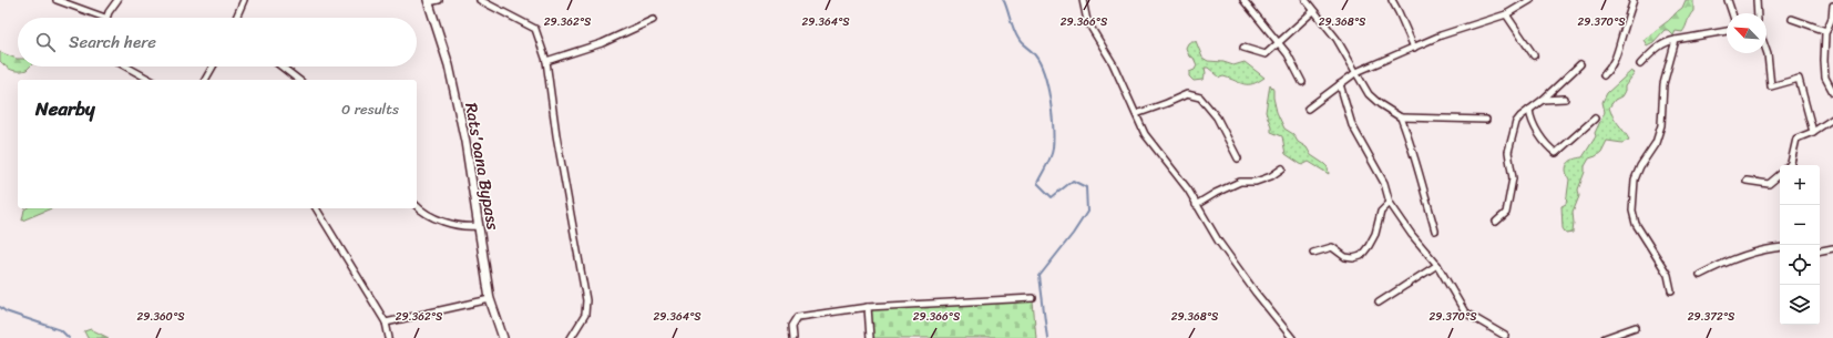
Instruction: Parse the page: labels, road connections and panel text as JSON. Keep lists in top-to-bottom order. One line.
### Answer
{"streets":{"street":["Rats'oana Bypass"]},"north":"top left","page":{"search":"Search here","heading":["Nearby","0 results"],"map_buttons":["+","−"]},"coordinates":["29.362°S","29.364°S","29.366°S","29.368°S","29.370°S","29.360°S","29.372°S"]}
